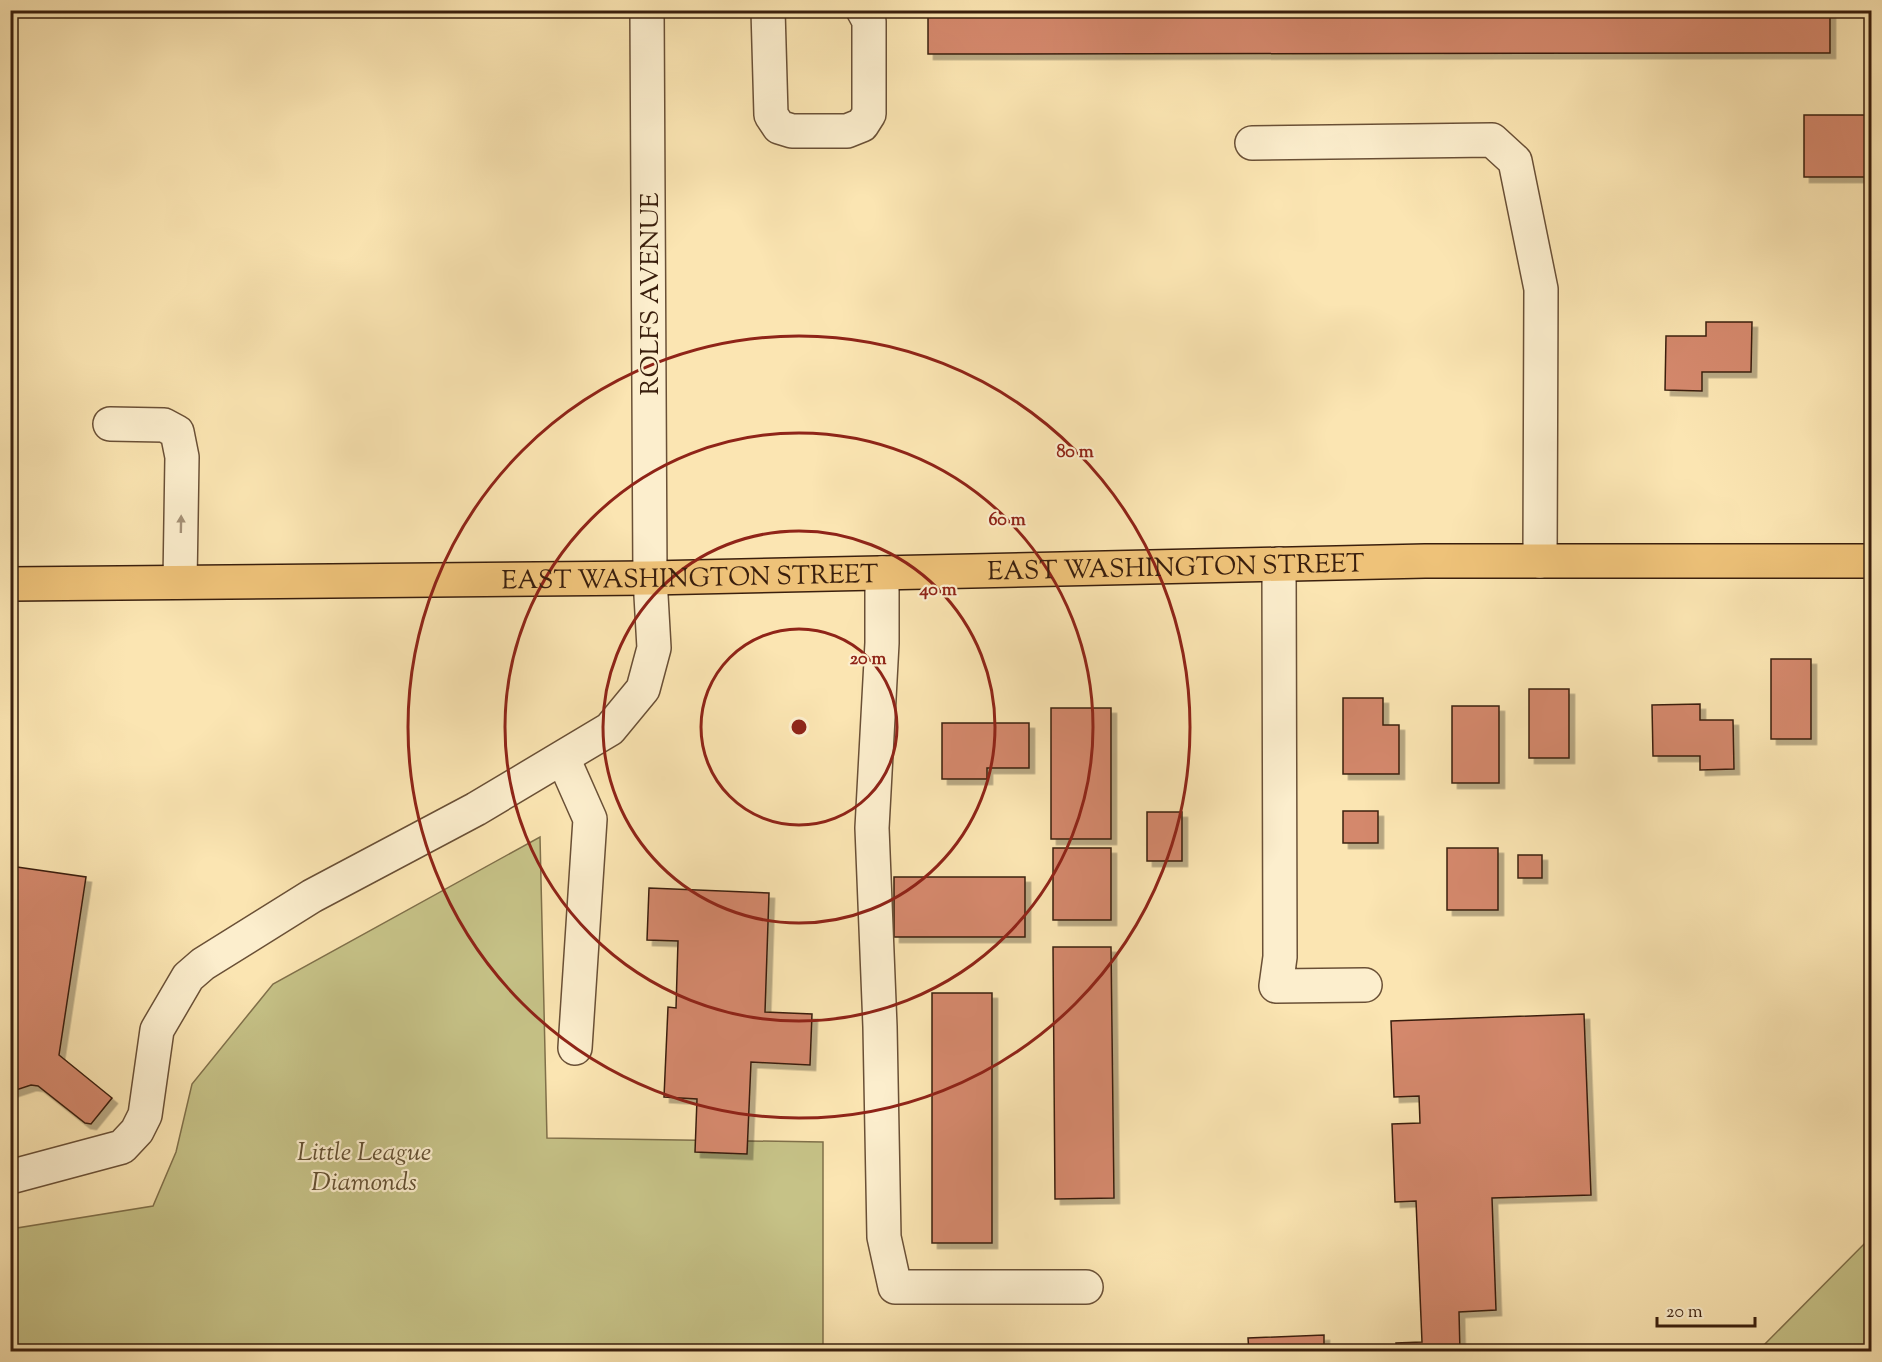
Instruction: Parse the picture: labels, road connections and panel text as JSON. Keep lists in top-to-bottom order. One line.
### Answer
{"streets":{"main road":["EAST WASHINGTON STREET"],"street":["ROLFS AVENUE"]},"crossings":[["ROLFS AVENUE","EAST WASHINGTON STREET"]],"parks":["Little League Diamonds"],"scale_bar":"20 m","rings":["80 m","60 m","40 m","20 m"]}
